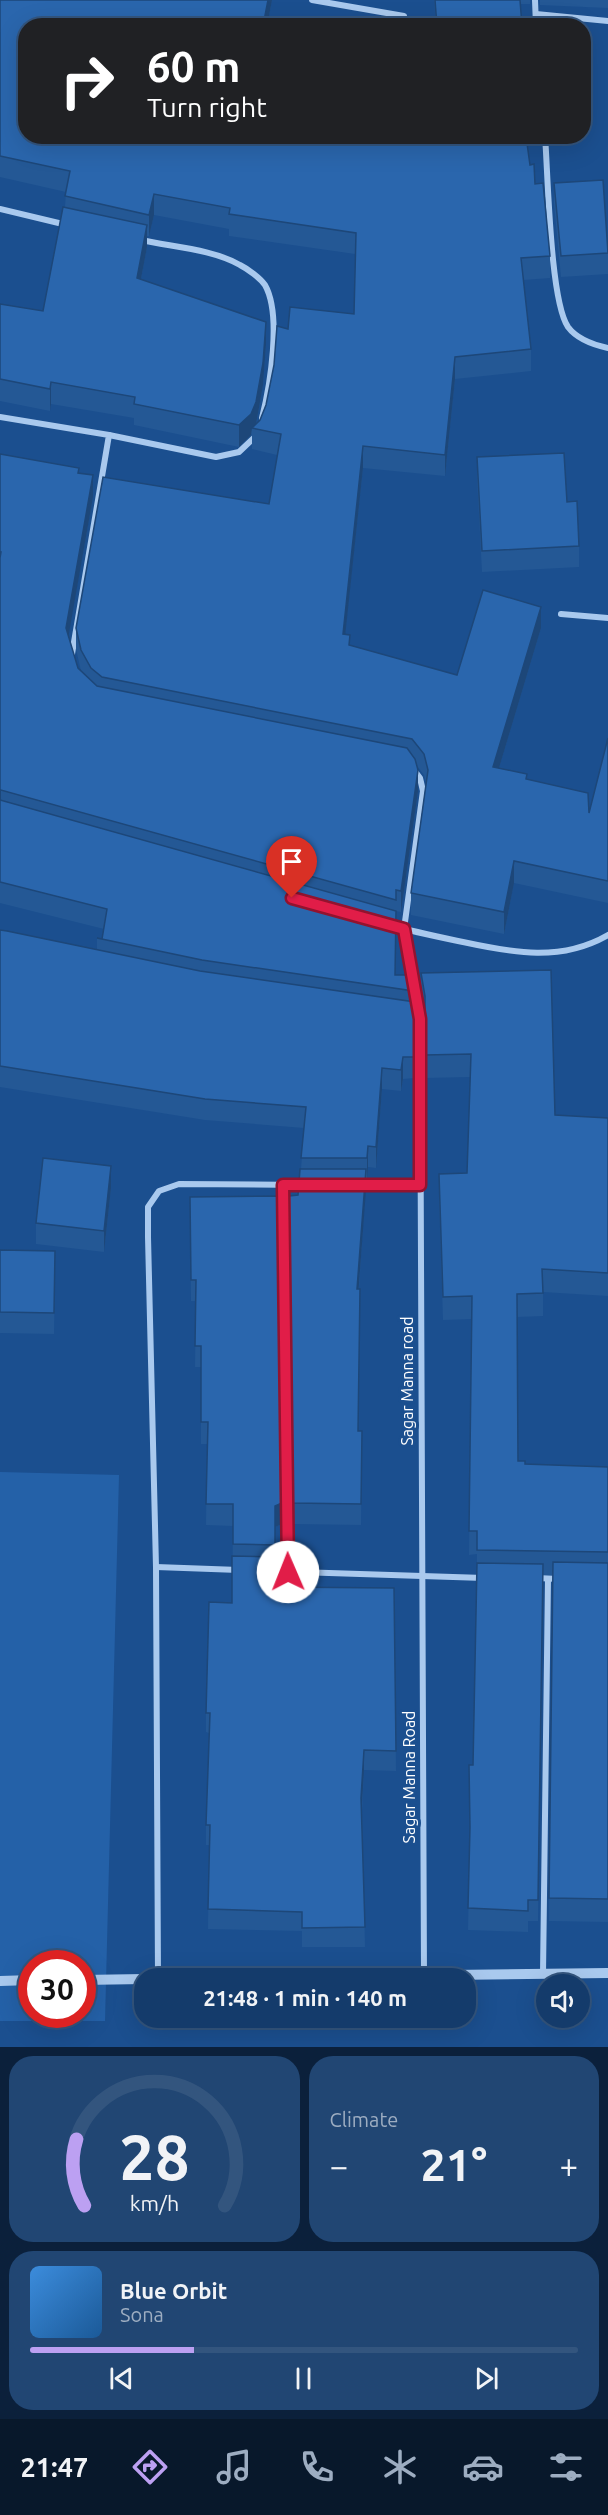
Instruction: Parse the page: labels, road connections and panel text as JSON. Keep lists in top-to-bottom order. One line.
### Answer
{"streets":{"street":["Sagar Manna road","Sagar Manna Road"]},"crossings":[["Sagar Manna road","Sagar Manna Road"]],"page":{"turn":["60 m","Turn right"],"limit":"30","trip":"21:48 · 1 min · 140 m","tile":"Climate","heat":["−","21°","+"],"song":["Blue Orbit","Sona"],"tabs":"21:47","gauge":["28","km/h"]}}
